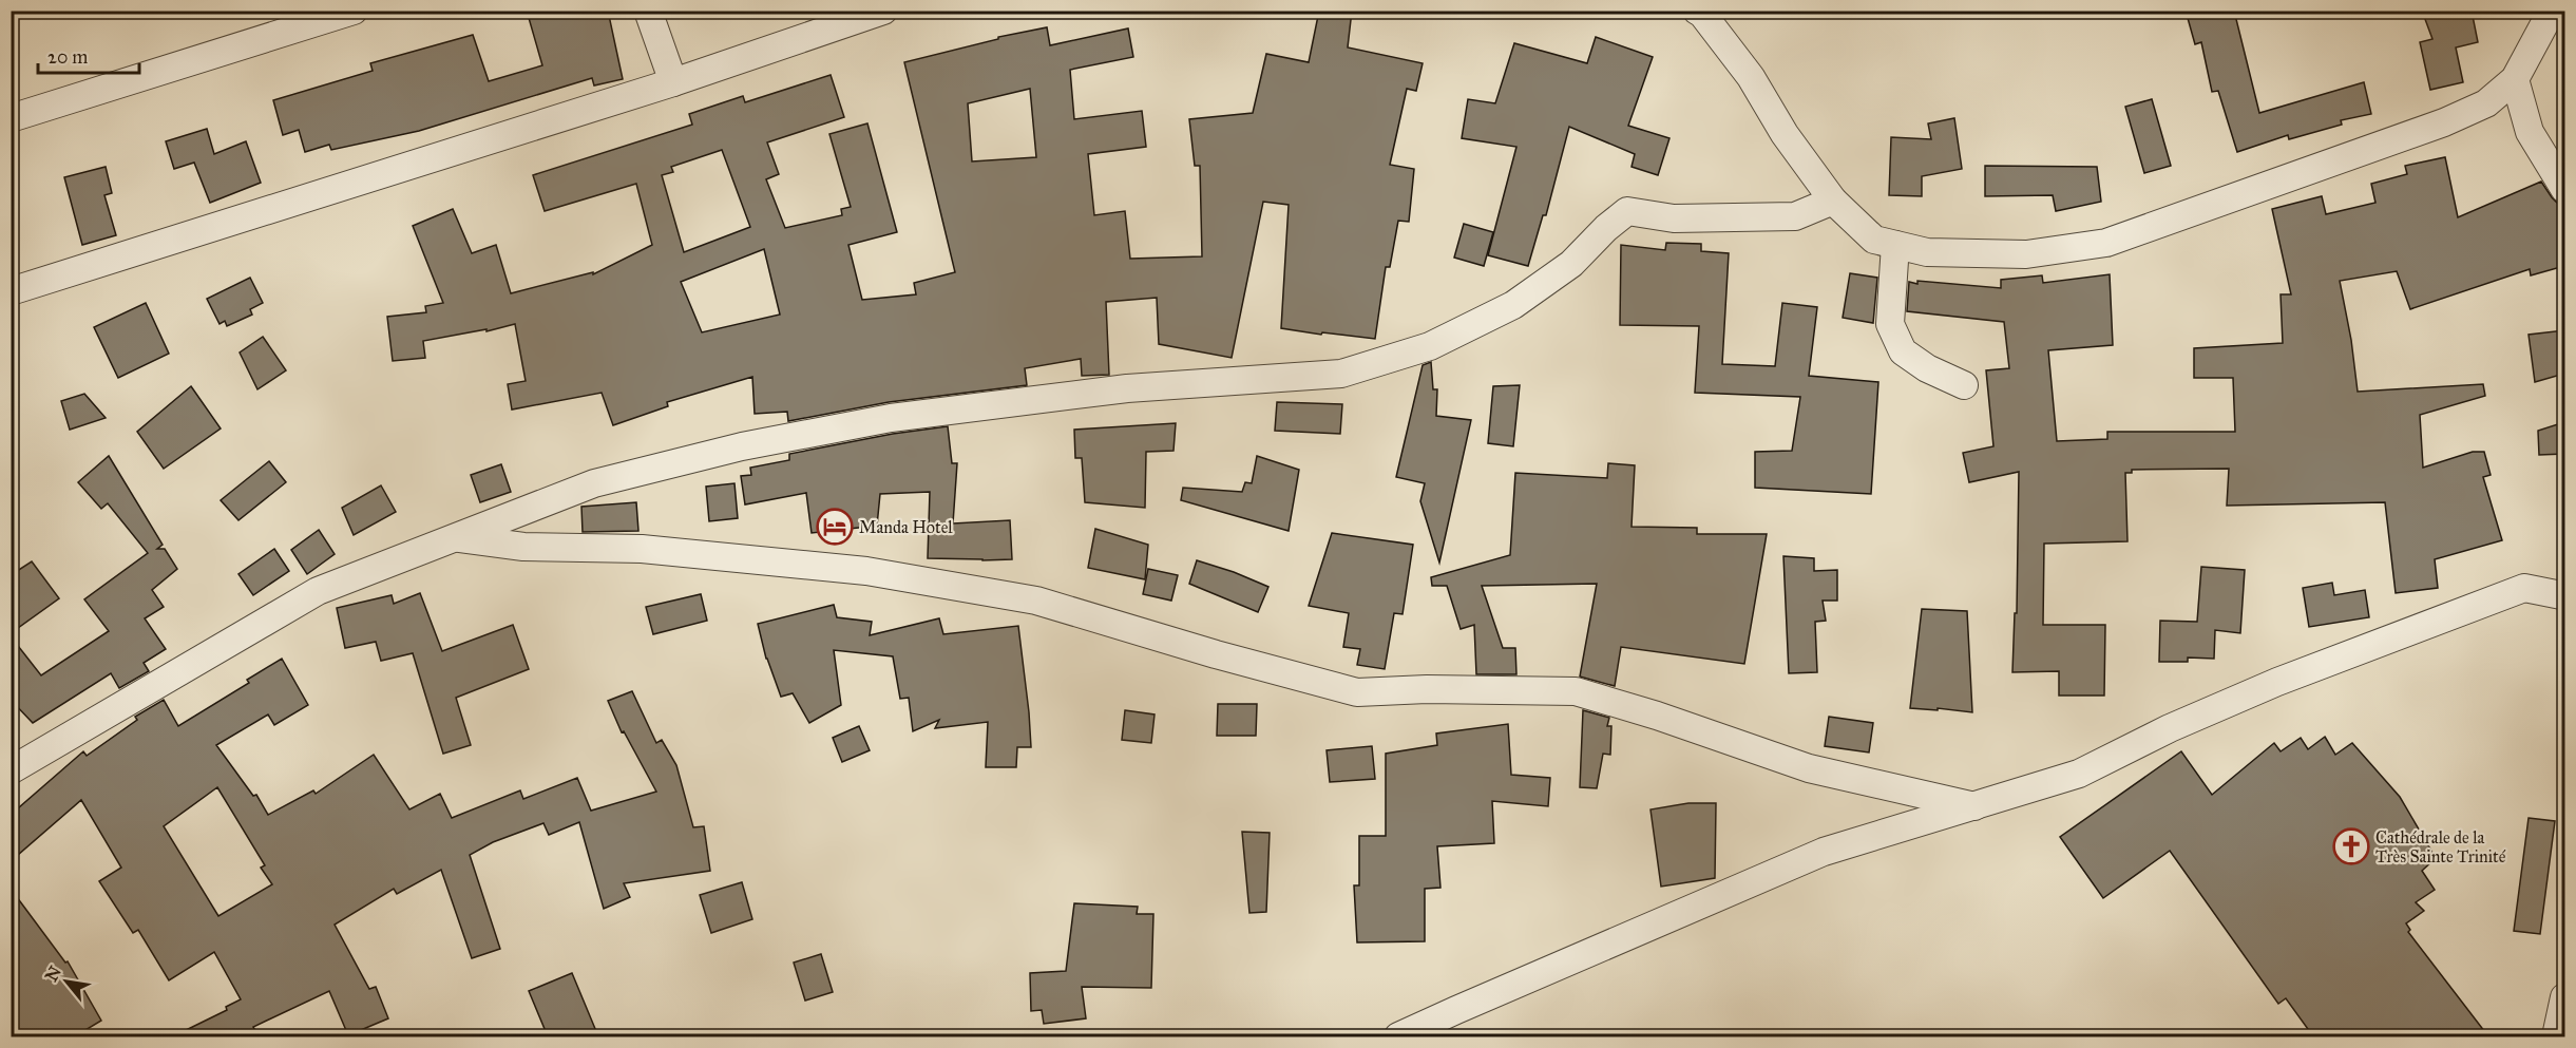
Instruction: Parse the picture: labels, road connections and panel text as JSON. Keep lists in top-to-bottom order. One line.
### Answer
{"places":{"hotel":["Manda Hotel"],"church":["Cathédrale de la Très Sainte Trinité"]},"scale_bar":"20 m","north":"top left"}
